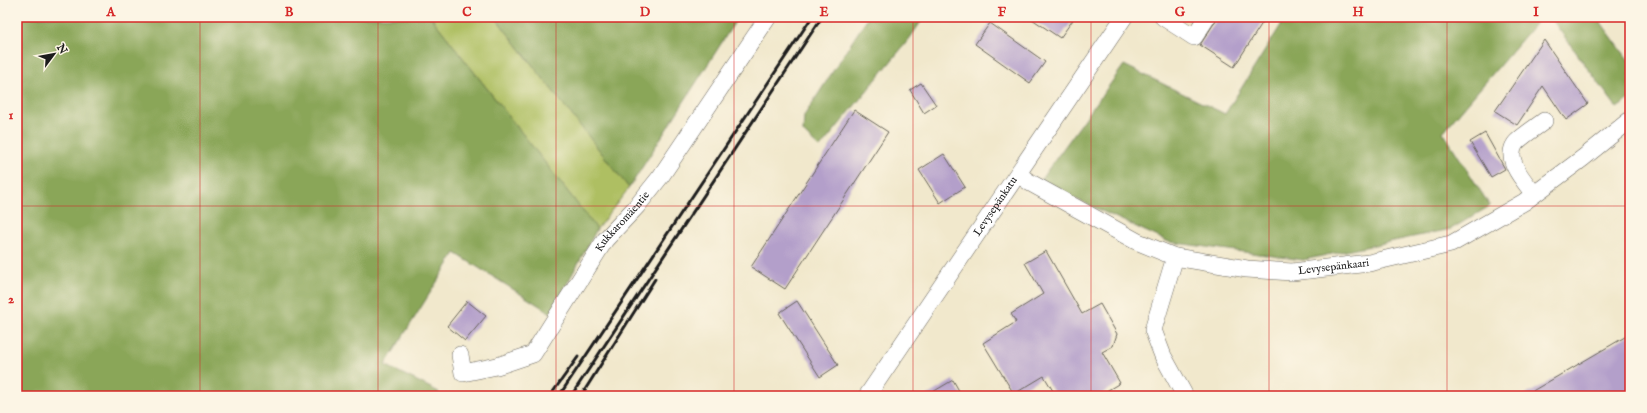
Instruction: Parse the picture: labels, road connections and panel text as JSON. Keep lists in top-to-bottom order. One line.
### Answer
{"streets":{"street":["Levysepänkatu","Kukkaromäentie","Levysepänkaari"]},"crossings":[["Levysepänkatu","Levysepänkaari"]],"north":"top right","grid":{"columns":["A","B","C","D","E","F","G","H","I"],"rows":["1","2"]}}
